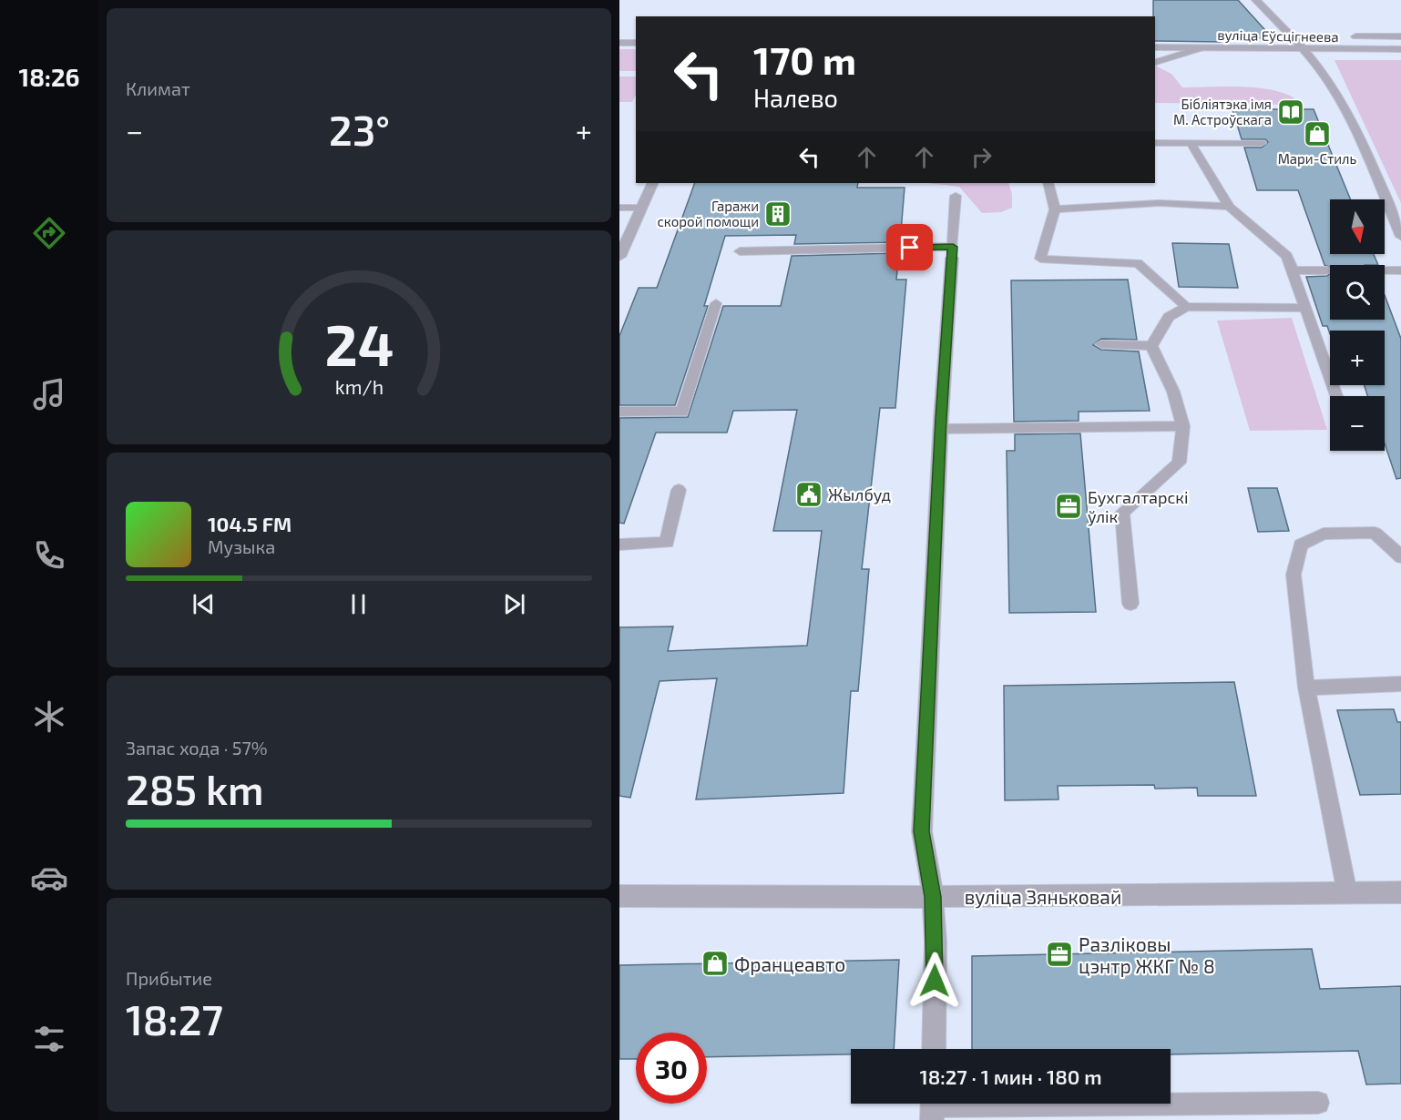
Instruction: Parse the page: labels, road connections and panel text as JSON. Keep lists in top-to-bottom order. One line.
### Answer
{"streets":{"street":["вуліца Еўсцігнеева","вуліца Зяньковай"]},"places":{"library":["Бібліятэка імя М. Астроўскага"],"shop":["Мари-Стиль","Францеавто"],"building":["Гаражи скорой помощи"],"public building":["Жылбуд"],"office":["Бухгалтарскі ўлік","Разліковы цэнтр ЖКГ № 8"]},"north":"bottom","page":{"tabs":"18:26","tile":["Климат",["Запас хода · 57%","285 km"],["Прибытие","18:27"]],"turn":["170 m","Налево"],"heat":["−","23°","+"],"map_buttons":["+","−"],"song":["104.5 FM","Музыка"],"limit":"30","trip":"18:27 · 1 мин · 180 m","gauge":["24","km/h"]}}
